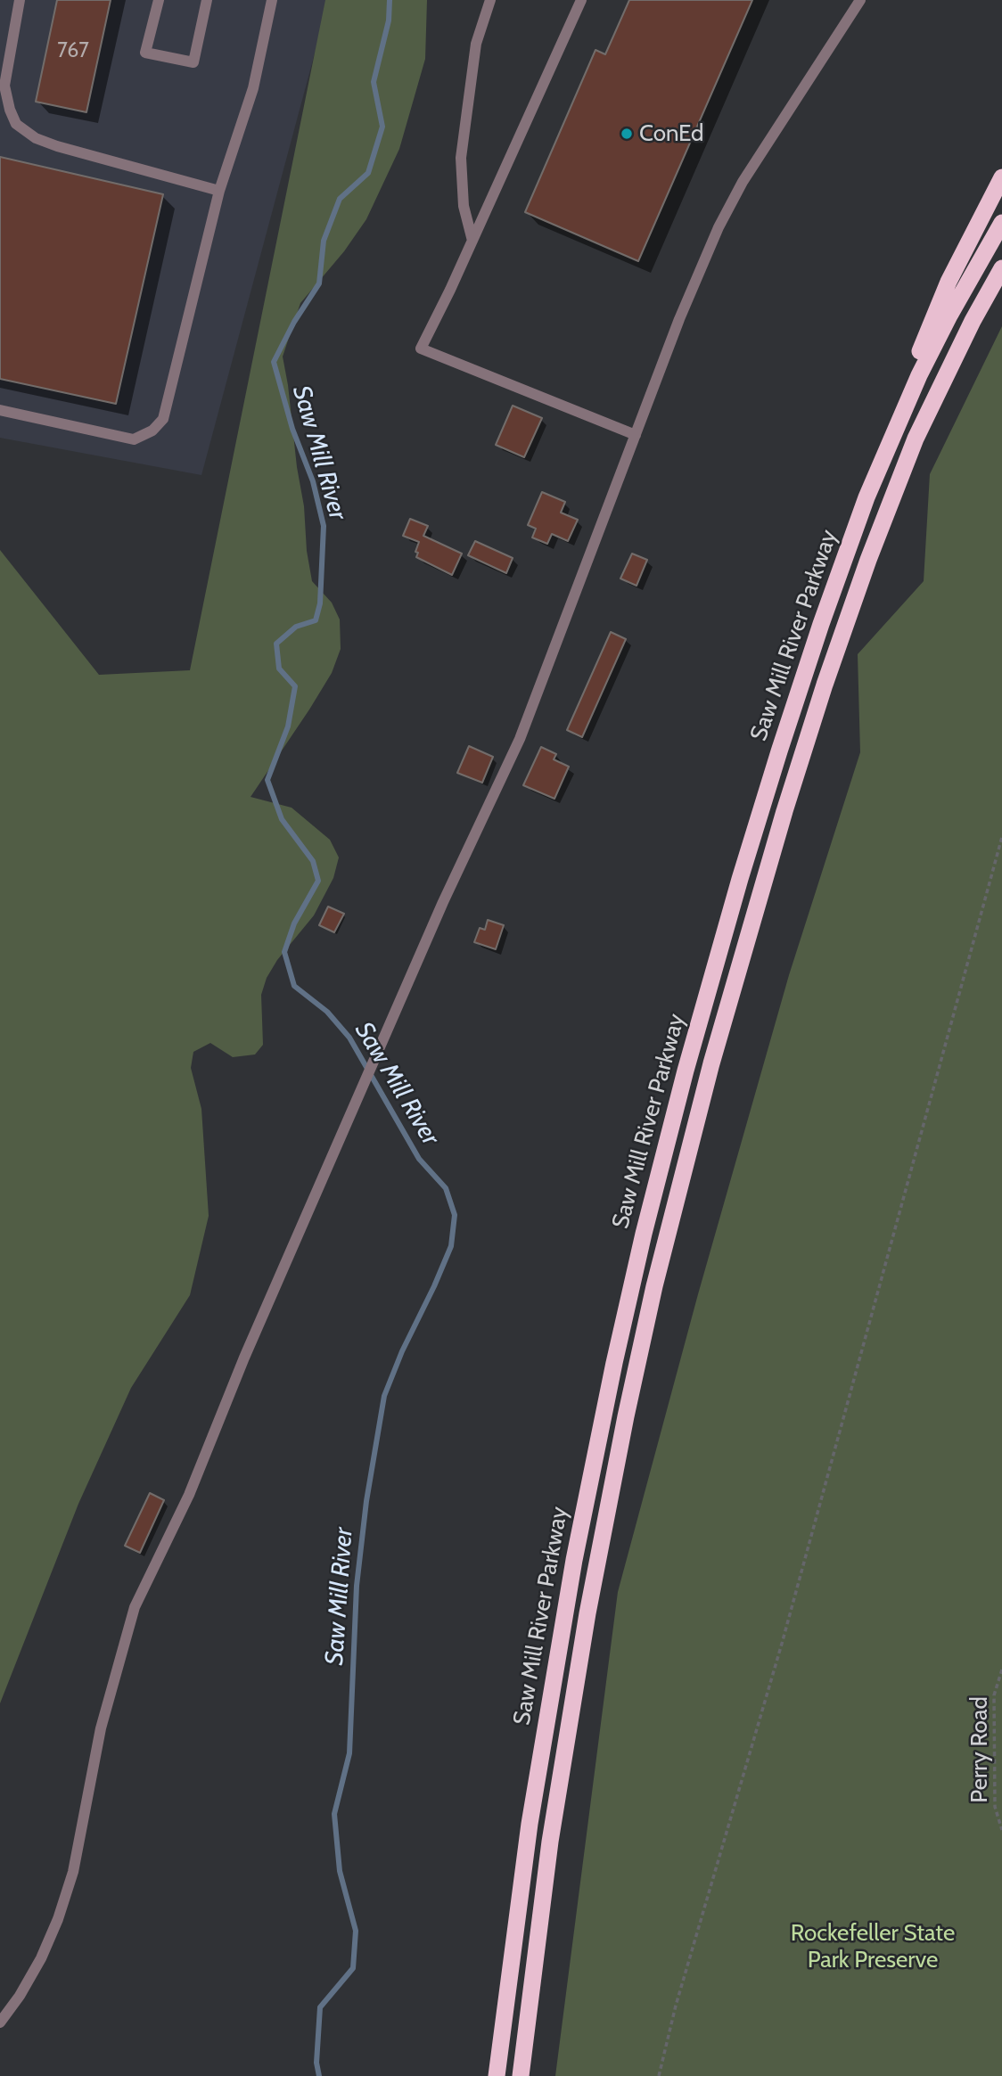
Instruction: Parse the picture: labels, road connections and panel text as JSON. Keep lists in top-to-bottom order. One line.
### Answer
{"streets":{"highway":["Saw Mill River Parkway"],"path":["Perry Road"]},"water":["Saw Mill River"],"parks":["Rockefeller State Park Preserve"],"places":["ConEd"],"house_numbers":["767"]}
